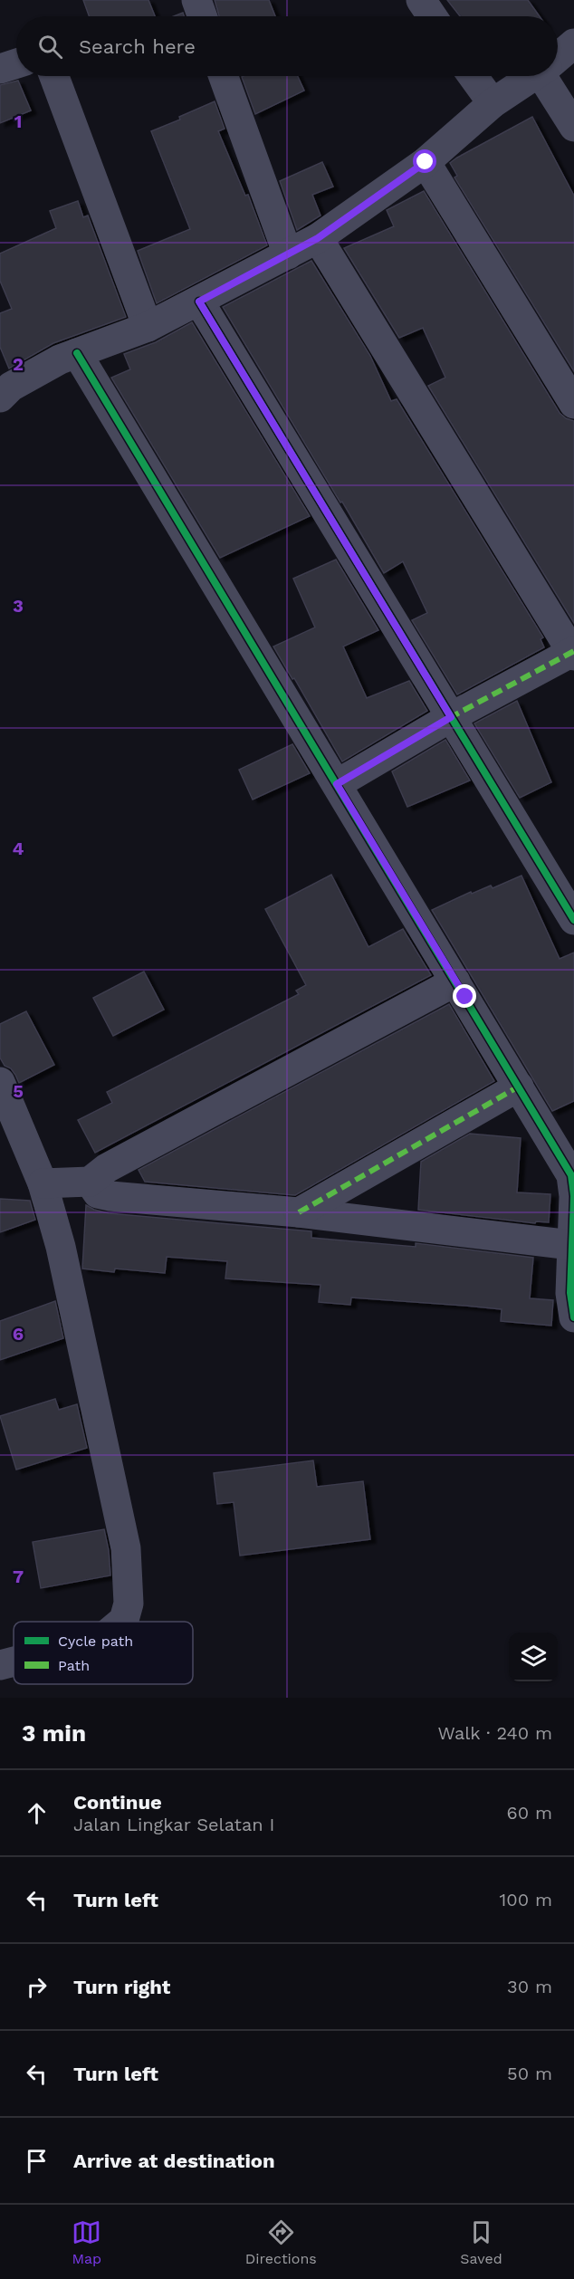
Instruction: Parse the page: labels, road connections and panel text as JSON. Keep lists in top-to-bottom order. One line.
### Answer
{"legend":["Cycle path","Path"],"page":{"search":"Search here","heading":["3 min","Walk · 240 m"],"list":[["Continue","Jalan Lingkar Selatan I","60 m"],["Turn left","100 m"],["Turn right","30 m"],["Turn left","50 m"],"Arrive at destination"],"nav":["Map","Directions","Saved"]},"grid":{"rows":["1","2","3","4","5","6","7"]}}
